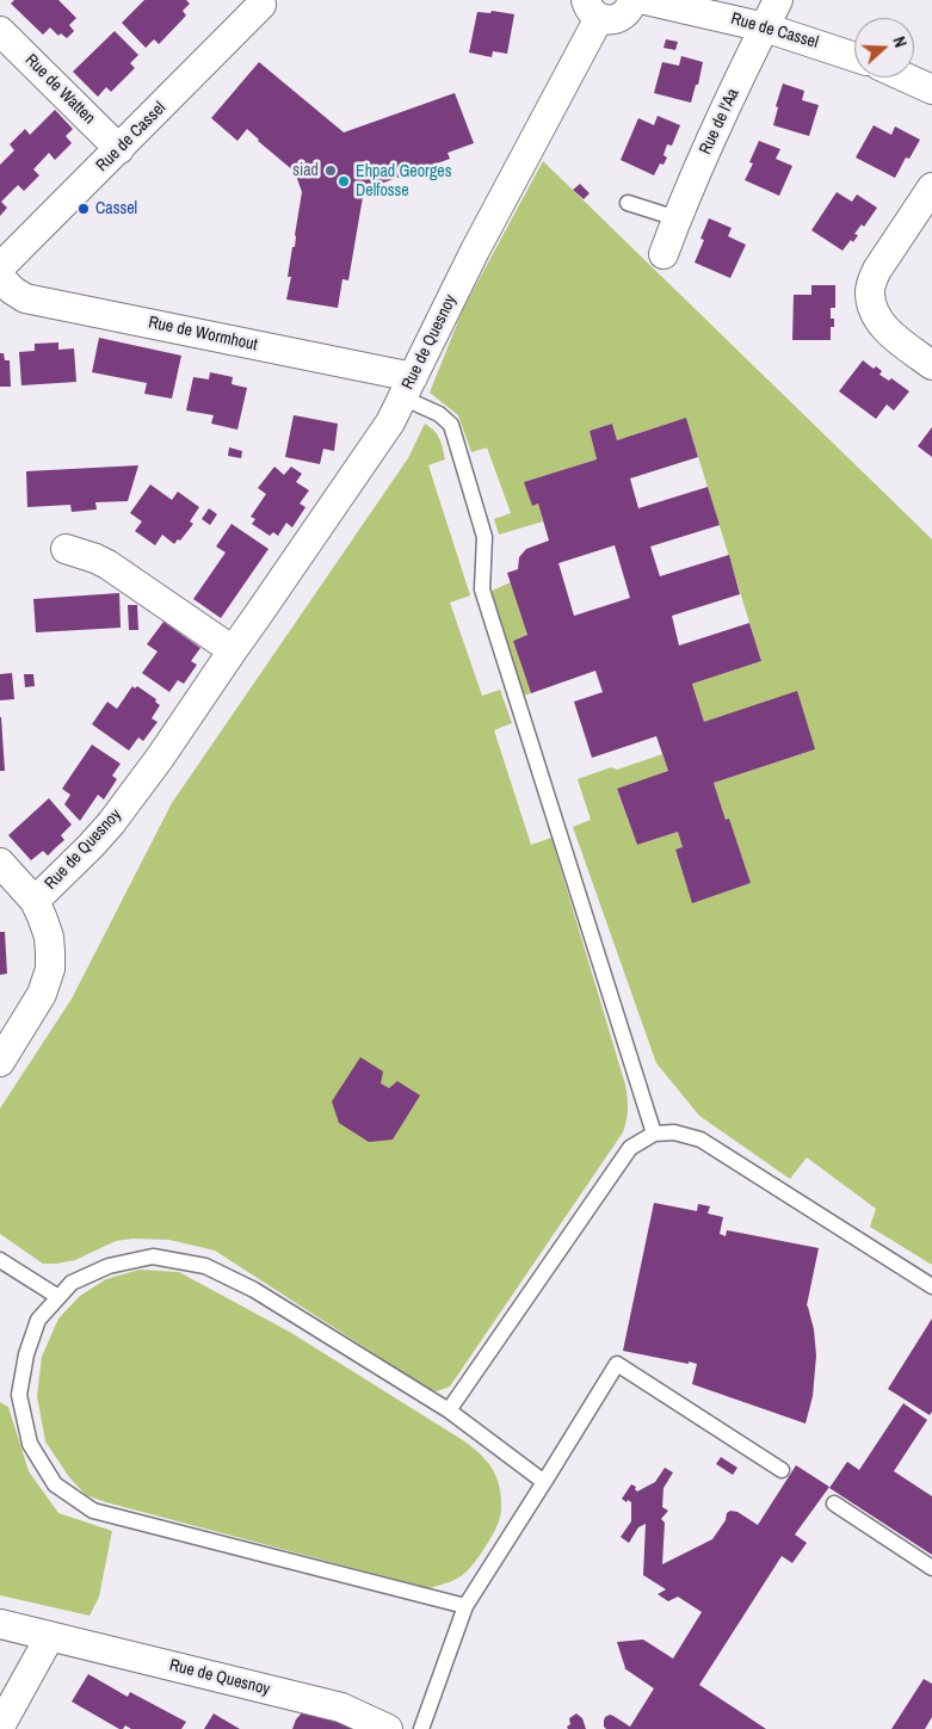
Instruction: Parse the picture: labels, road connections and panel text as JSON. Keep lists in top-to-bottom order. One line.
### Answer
{"streets":{"street":["Rue de Cassel","Rue de Watten","Rue de l'Aa","Rue de Wormhout","Rue de Quesnoy"]},"crossings":[["Rue de Cassel","Rue de Watten"],["Rue de Cassel","Rue de l'Aa"],["Rue de Wormhout","Rue de Quesnoy"]],"places":["siad","Ehpad Georges Delfosse","Cassel"],"north":"right"}
